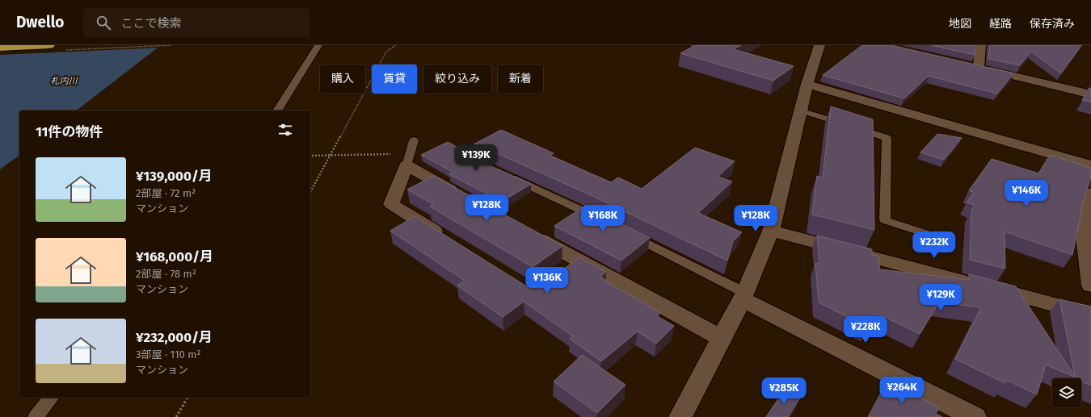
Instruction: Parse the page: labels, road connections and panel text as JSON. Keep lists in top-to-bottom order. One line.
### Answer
{"water":["札内川"],"page":{"header":"Dwello","search":"ここで検索","nav":["地図","経路","保存済み"],"chip":["購入","賃貸","絞り込み","新着"],"heading":"11件の物件","price":["¥139K","¥146K","¥128K","¥168K","¥128K","¥232K","¥136K","¥129K","¥228K","¥264K","¥285K"],"list":[{"name":"¥139,000/月","note":"2部屋 · 72 m² · マンション"},{"name":"¥168,000/月","note":"2部屋 · 78 m² · マンション"},{"name":"¥232,000/月","note":"3部屋 · 110 m² · マンション"}]}}
